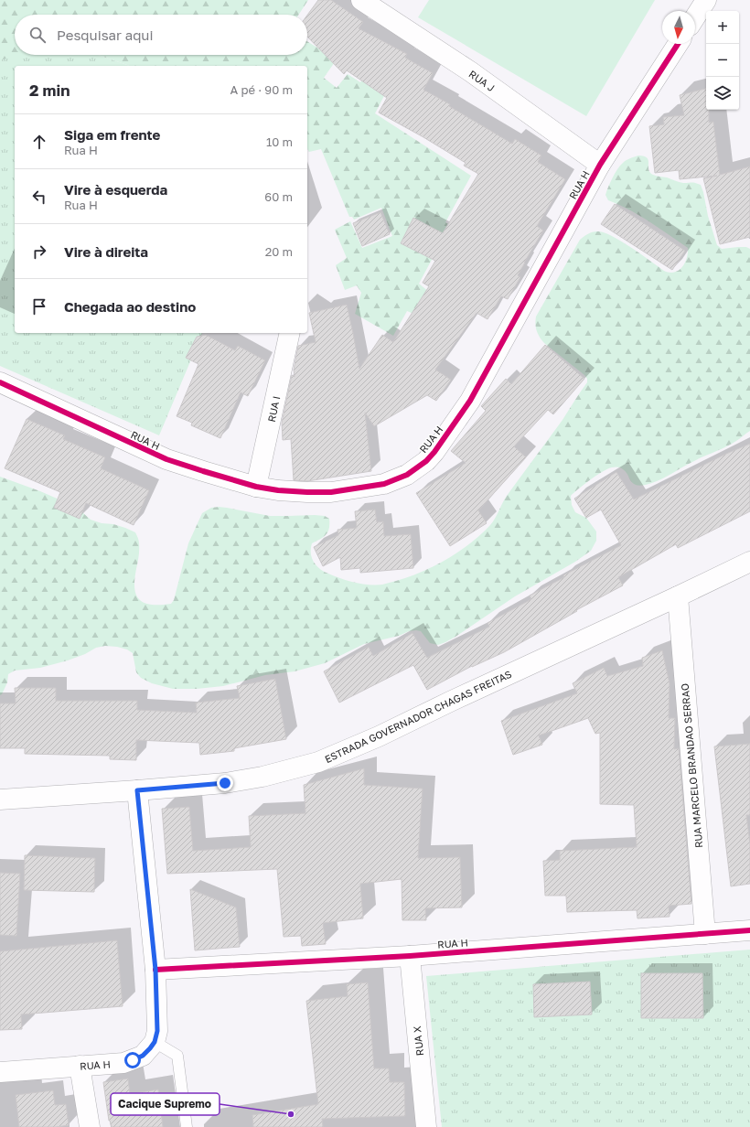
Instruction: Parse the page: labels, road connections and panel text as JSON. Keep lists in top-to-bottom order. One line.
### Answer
{"streets":{"street":["RUA J","RUA H","RUA I","ESTRADA GOVERNADOR CHAGAS FREITAS","RUA MARCELO BRANDAO SERRAO","RUA X"]},"crossings":[["RUA J","RUA H"],["RUA H","RUA I"],["RUA H","RUA MARCELO BRANDAO SERRAO"],["RUA H","RUA X"],["ESTRADA GOVERNADOR CHAGAS FREITAS","RUA MARCELO BRANDAO SERRAO"]],"places":["Cacique Supremo"],"north":"bottom","page":{"map_buttons":["+","−"],"search":"Pesquisar aqui","heading":["2 min","A pé · 90 m"],"list":[["Siga em frente","Rua H","10 m"],["Vire à esquerda","Rua H","60 m"],["Vire à direita","20 m"],"Chegada ao destino"]}}
